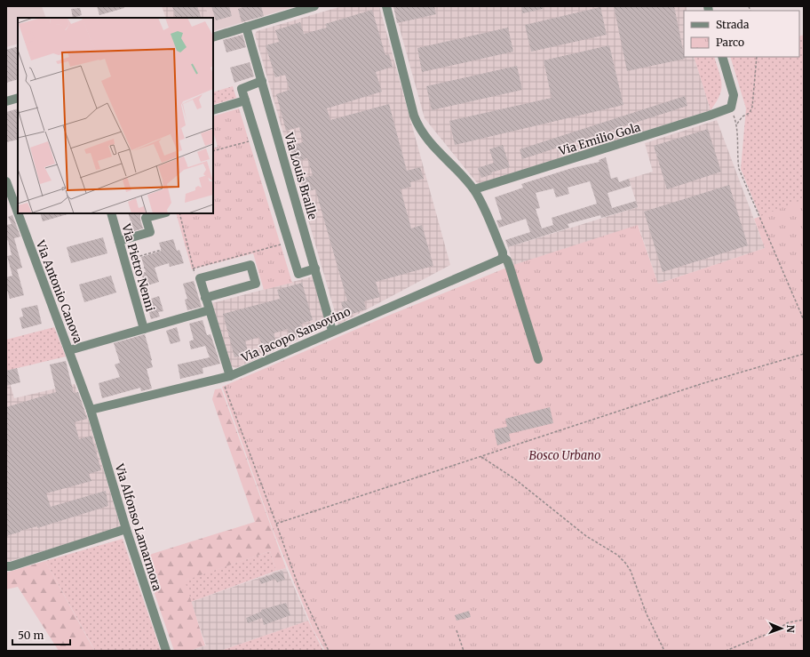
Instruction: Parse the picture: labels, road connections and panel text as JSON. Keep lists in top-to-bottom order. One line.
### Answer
{"streets":{"street":["Via Emilio Gola","Via Louis Braille","Via Pietro Nenni","Via Antonio Canova","Via Jacopo Sansovino","Via Alfonso Lamarmora"]},"crossings":[["Via Louis Braille","Via Jacopo Sansovino"],["Via Antonio Canova","Via Jacopo Sansovino"],["Via Antonio Canova","Via Alfonso Lamarmora"],["Via Jacopo Sansovino","Via Alfonso Lamarmora"]],"parks":["Bosco Urbano"],"legend":["Strada","Parco"],"scale_bar":"50 m","north":"right"}
